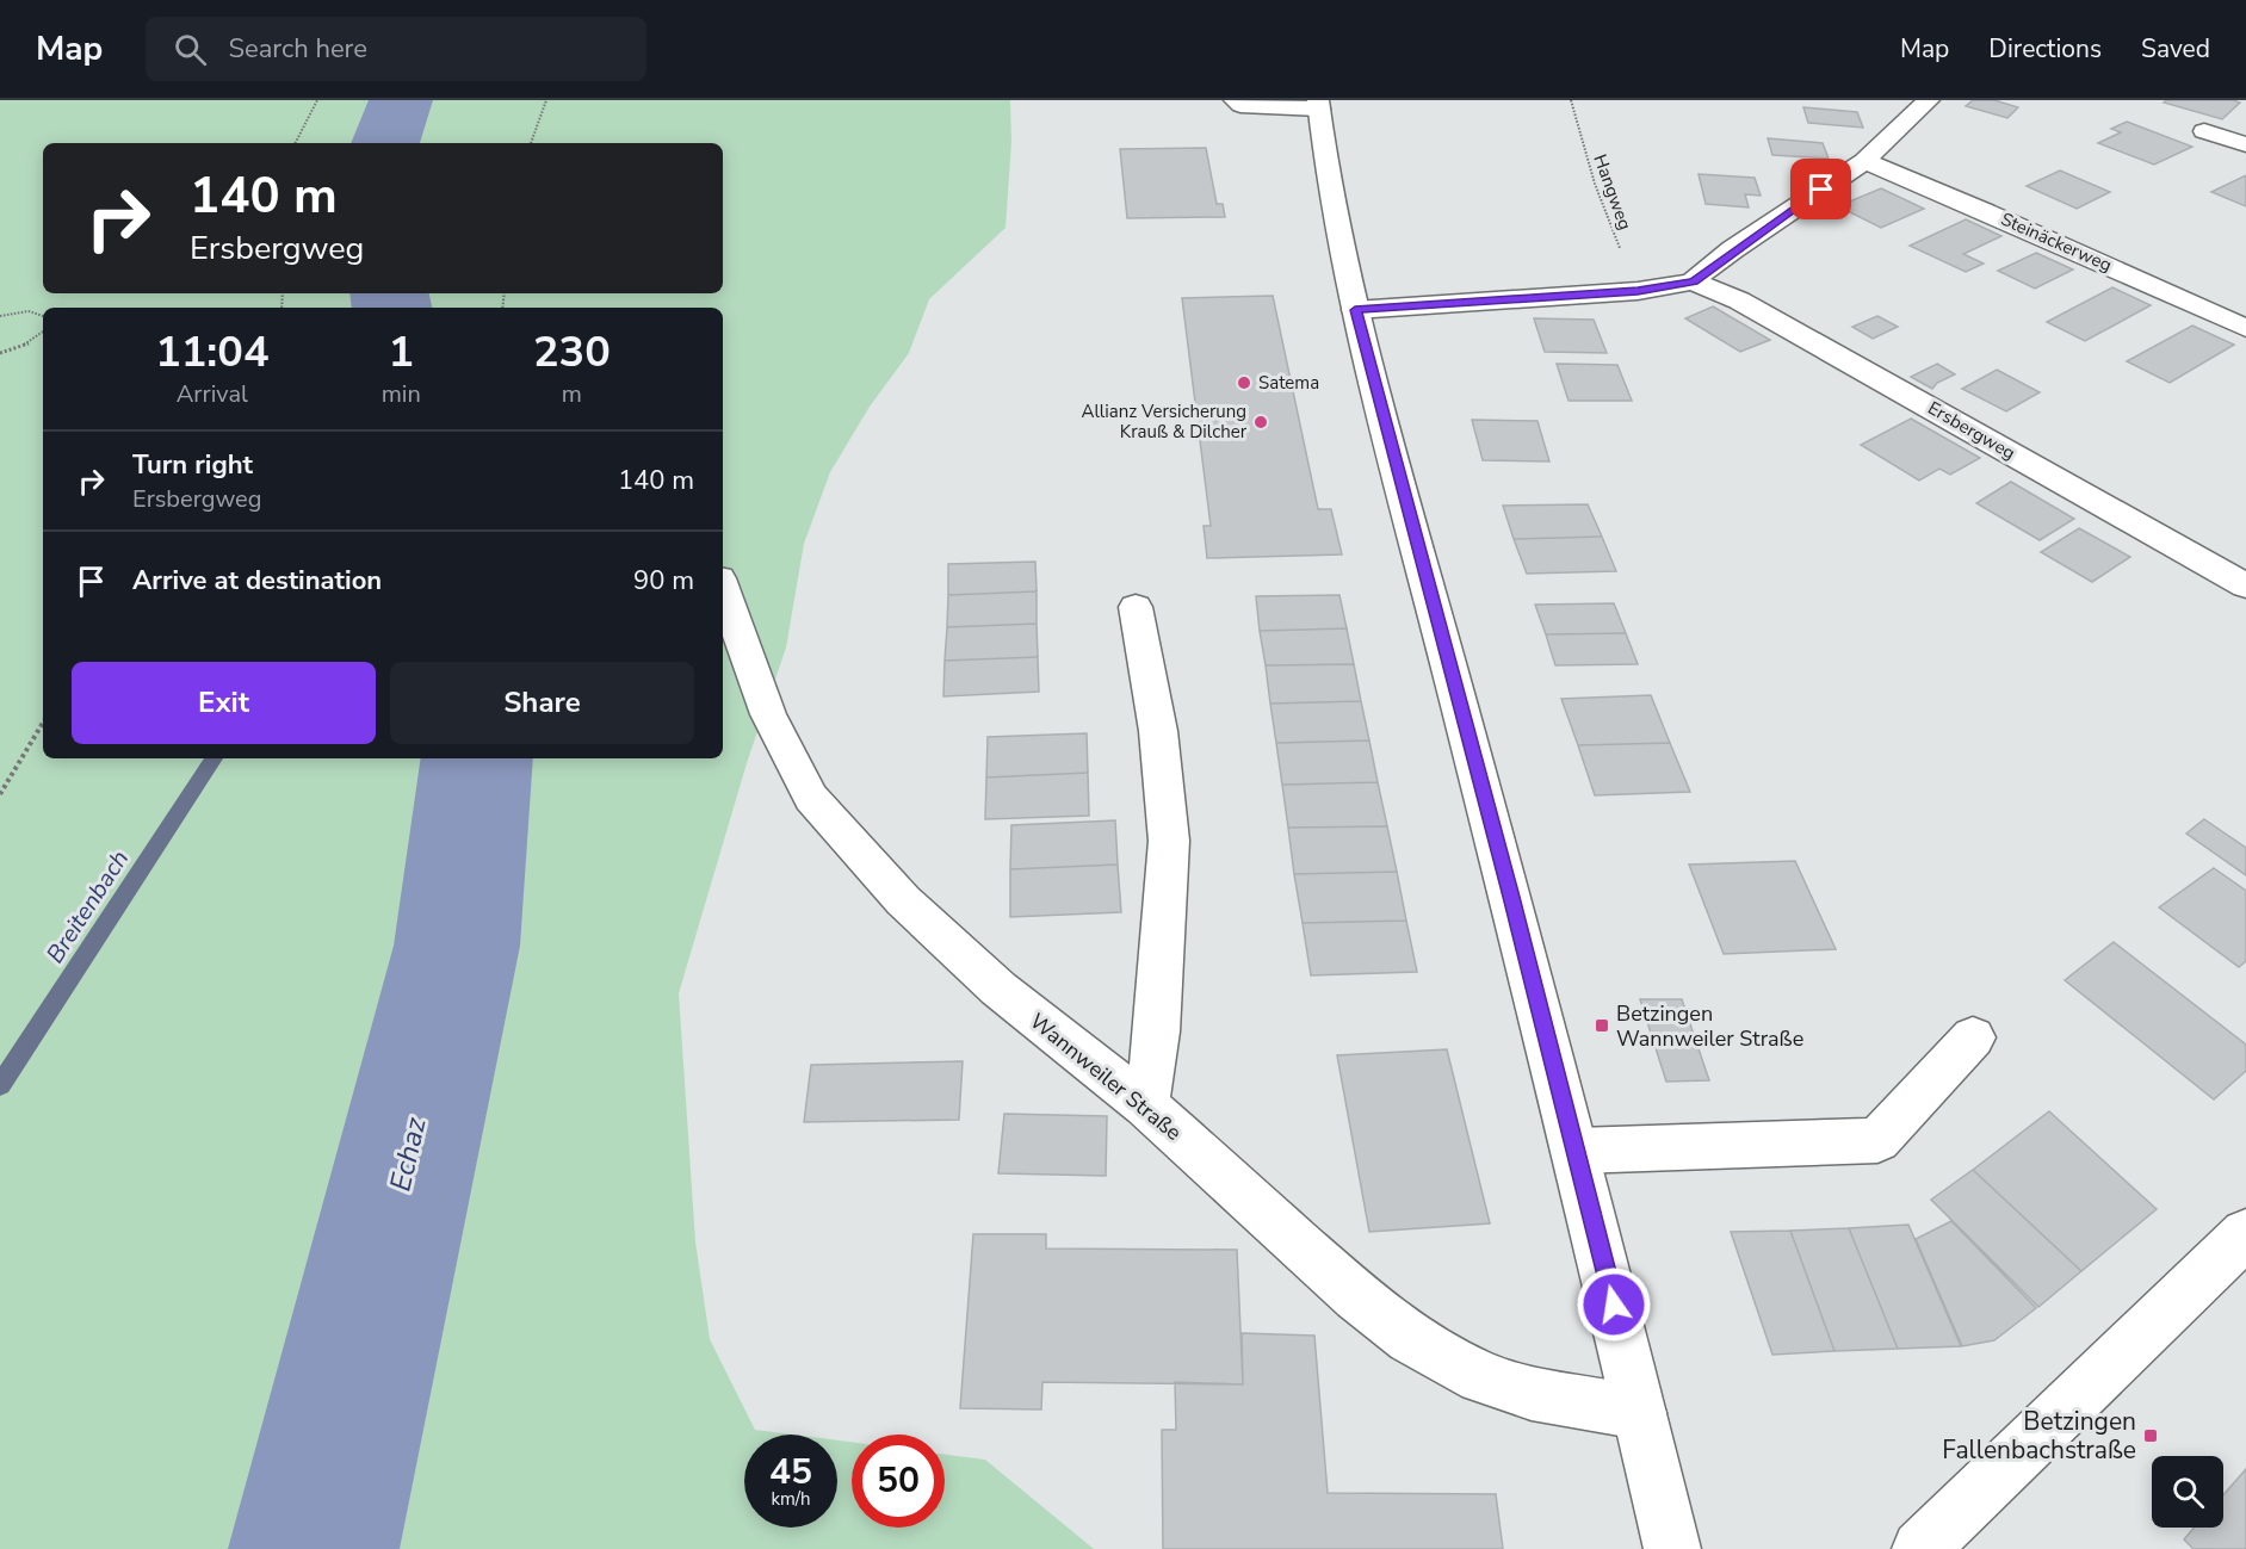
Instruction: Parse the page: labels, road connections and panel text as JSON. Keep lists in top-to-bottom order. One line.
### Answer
{"streets":{"street":["Steinäckerweg","Ersbergweg","Wannweiler Straße"],"path":["Hangweg"]},"water":["Breitenbach","Echaz"],"places":{"other":["Satema","Allianz Versicherung Krauß & Dilcher"],"transit":["Betzingen Wannweiler Straße","Betzingen Fallenbachstraße"]},"page":{"header":"Map","search":"Search here","nav":["Map","Directions","Saved"],"turn":["140 m","Ersbergweg"],"eta":["11:04","Arrival","1","min","230","m"],"list":[{"name":"Turn right","note":"Ersbergweg","value":"140 m"},{"name":"Arrive at destination","value":"90 m"}],"buttons":["Exit","Share"],"speed":"45 km/h","limit":"50"}}
